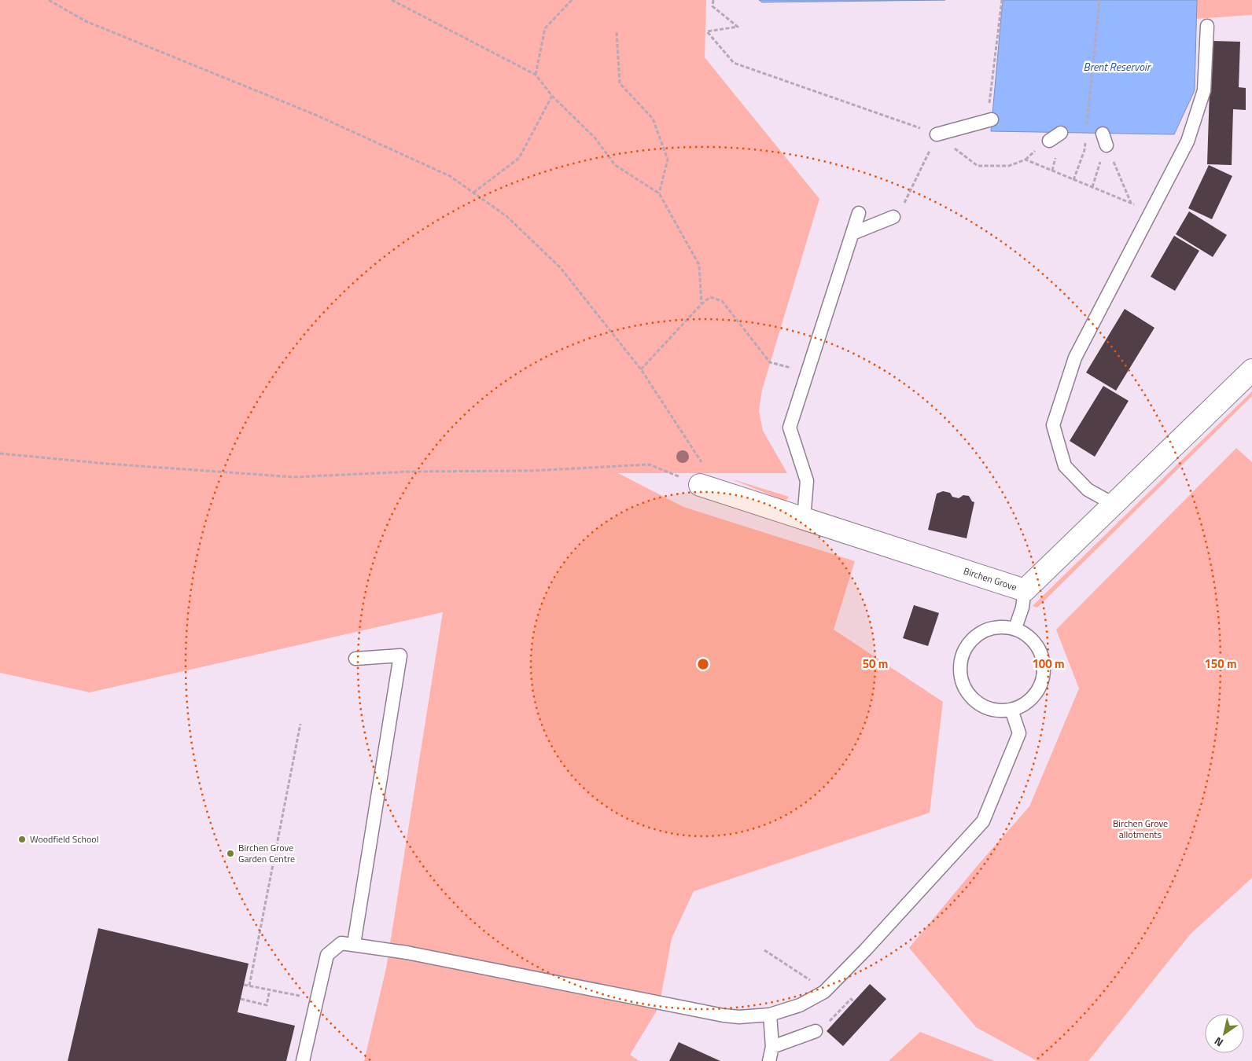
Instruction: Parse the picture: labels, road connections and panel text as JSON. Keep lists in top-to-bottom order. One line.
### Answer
{"streets":{"street":["Birchen Grove"]},"water":["Brent Reservoir"],"parks":["Birchen Grove allotments"],"places":["Woodfield School","Birchen Grove Garden Centre"],"north":"bottom left","rings":["50 m","100 m","150 m"]}
